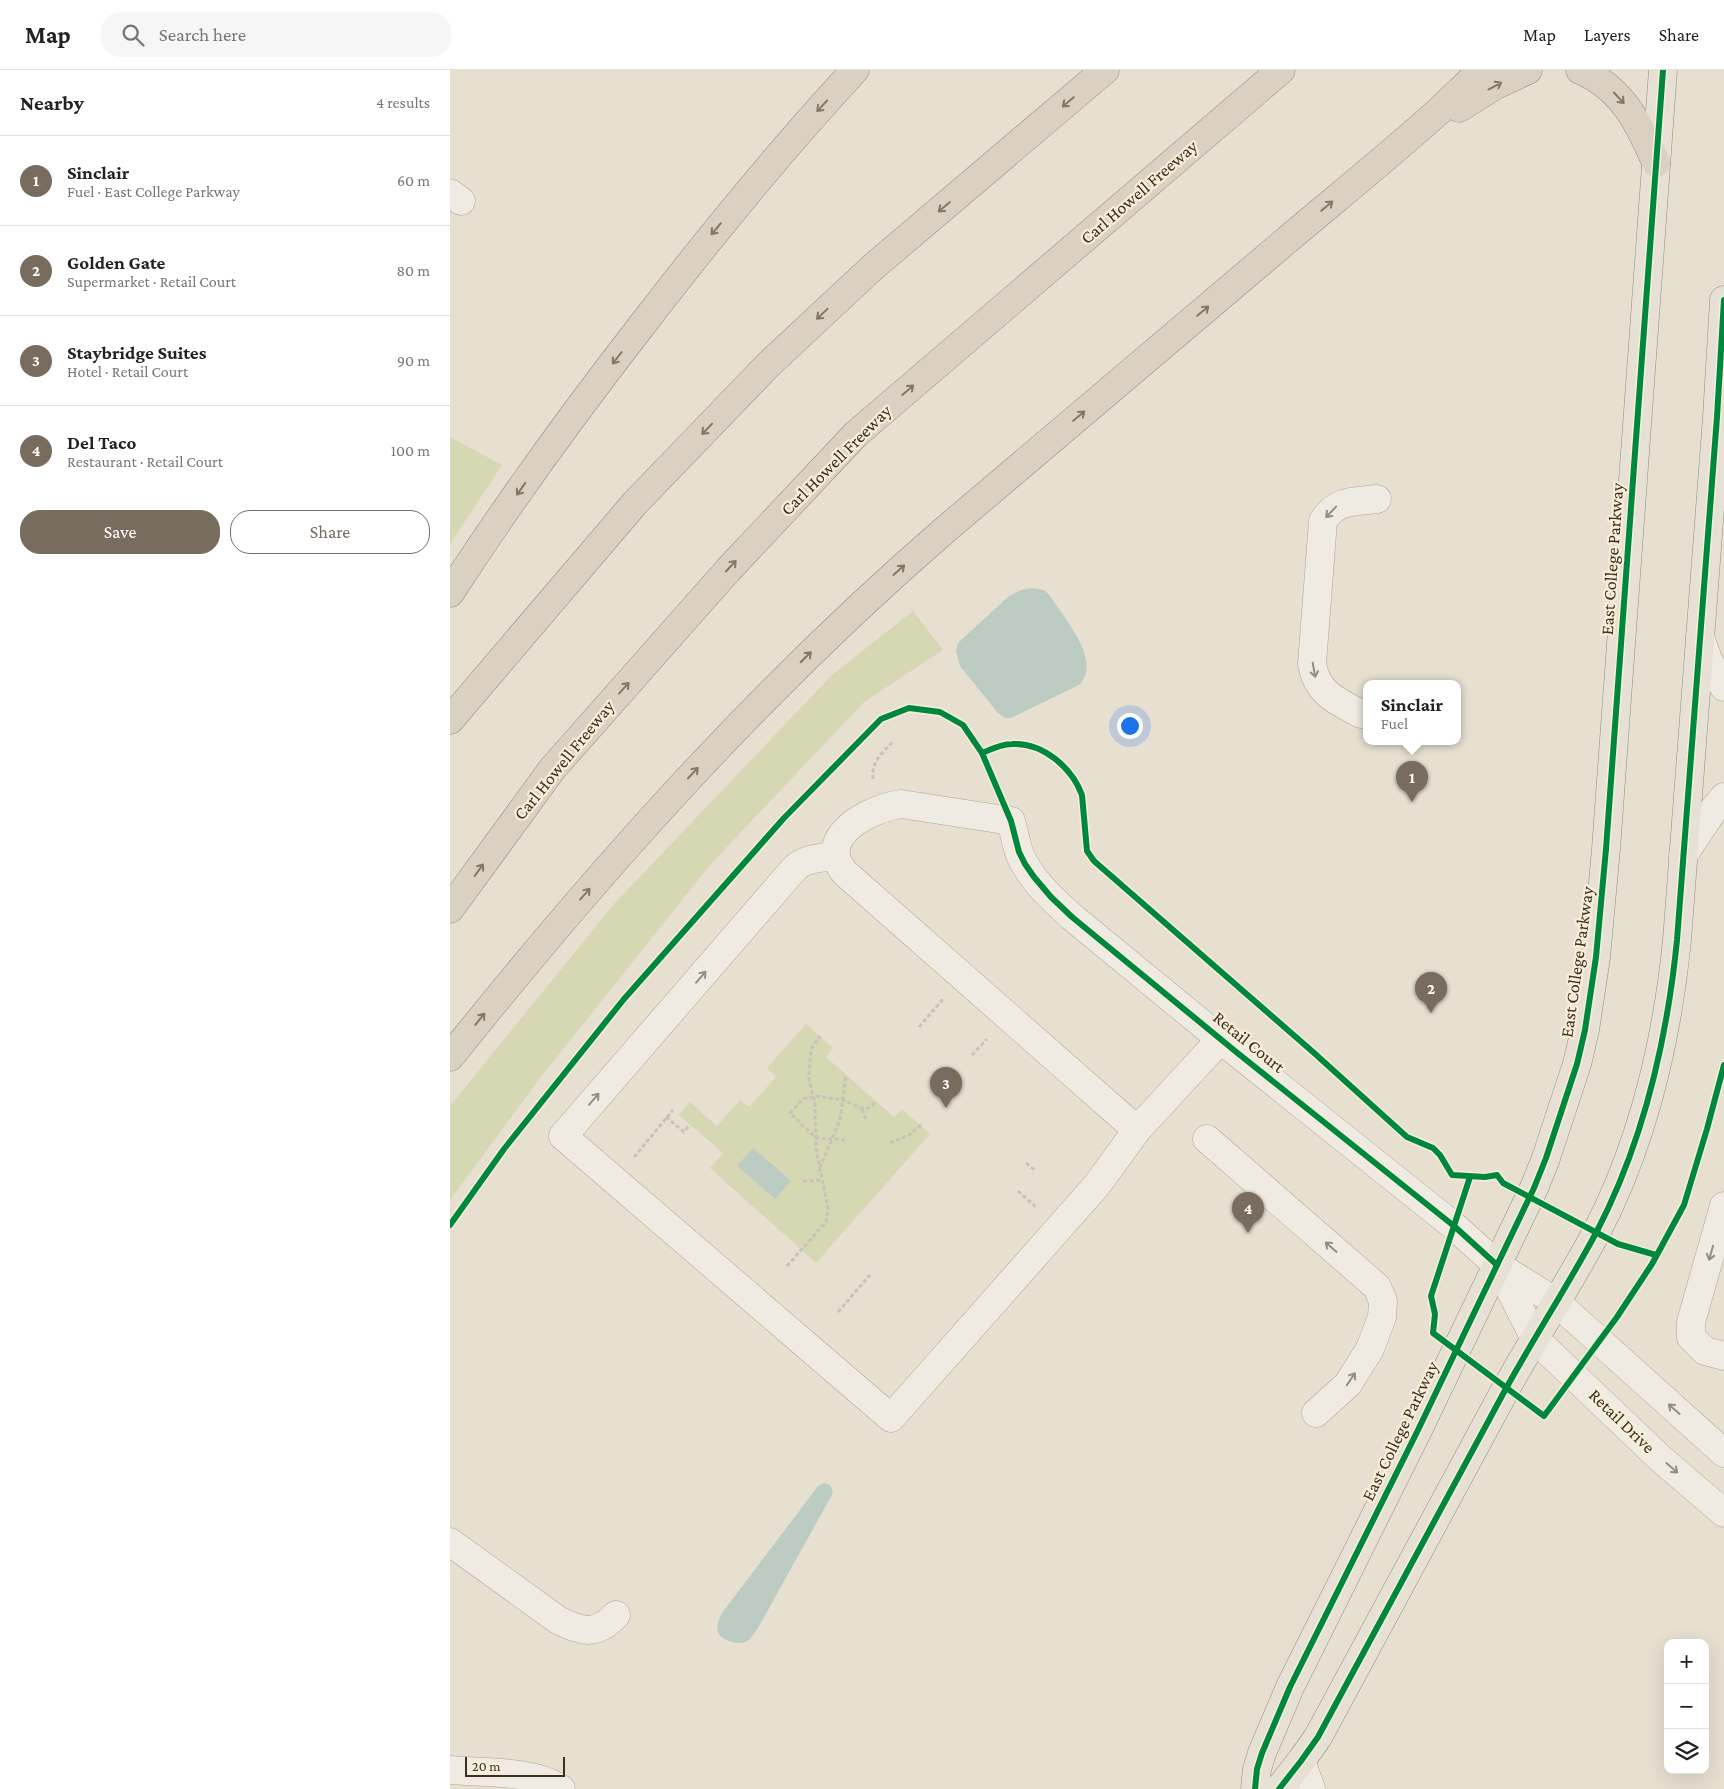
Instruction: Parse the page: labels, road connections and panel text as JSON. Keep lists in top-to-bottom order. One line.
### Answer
{"streets":{"highway":["Carl Howell Freeway"],"main road":["East College Parkway"],"street":["Retail Court","Retail Drive"]},"crossings":[["East College Parkway","Retail Court"],["East College Parkway","Retail Drive"],["Retail Court","Retail Drive"]],"scale_bar":"20 m","page":{"header":"Map","search":"Search here","nav":["Map","Layers","Share"],"heading":["Nearby","4 results"],"list":[{"mark":"1","name":"Sinclair","note":"Fuel · East College Parkway","value":"60 m"},{"mark":"2","name":"Golden Gate","note":"Supermarket · Retail Court","value":"80 m"},{"mark":"3","name":"Staybridge Suites","note":"Hotel · Retail Court","value":"90 m"},{"mark":"4","name":"Del Taco","note":"Restaurant · Retail Court","value":"100 m"}],"buttons":["Save","Share"],"popup":["Sinclair","Fuel"],"pins":["1","2","3","4"],"map_buttons":["+","−"],"scale":"20 m"}}
